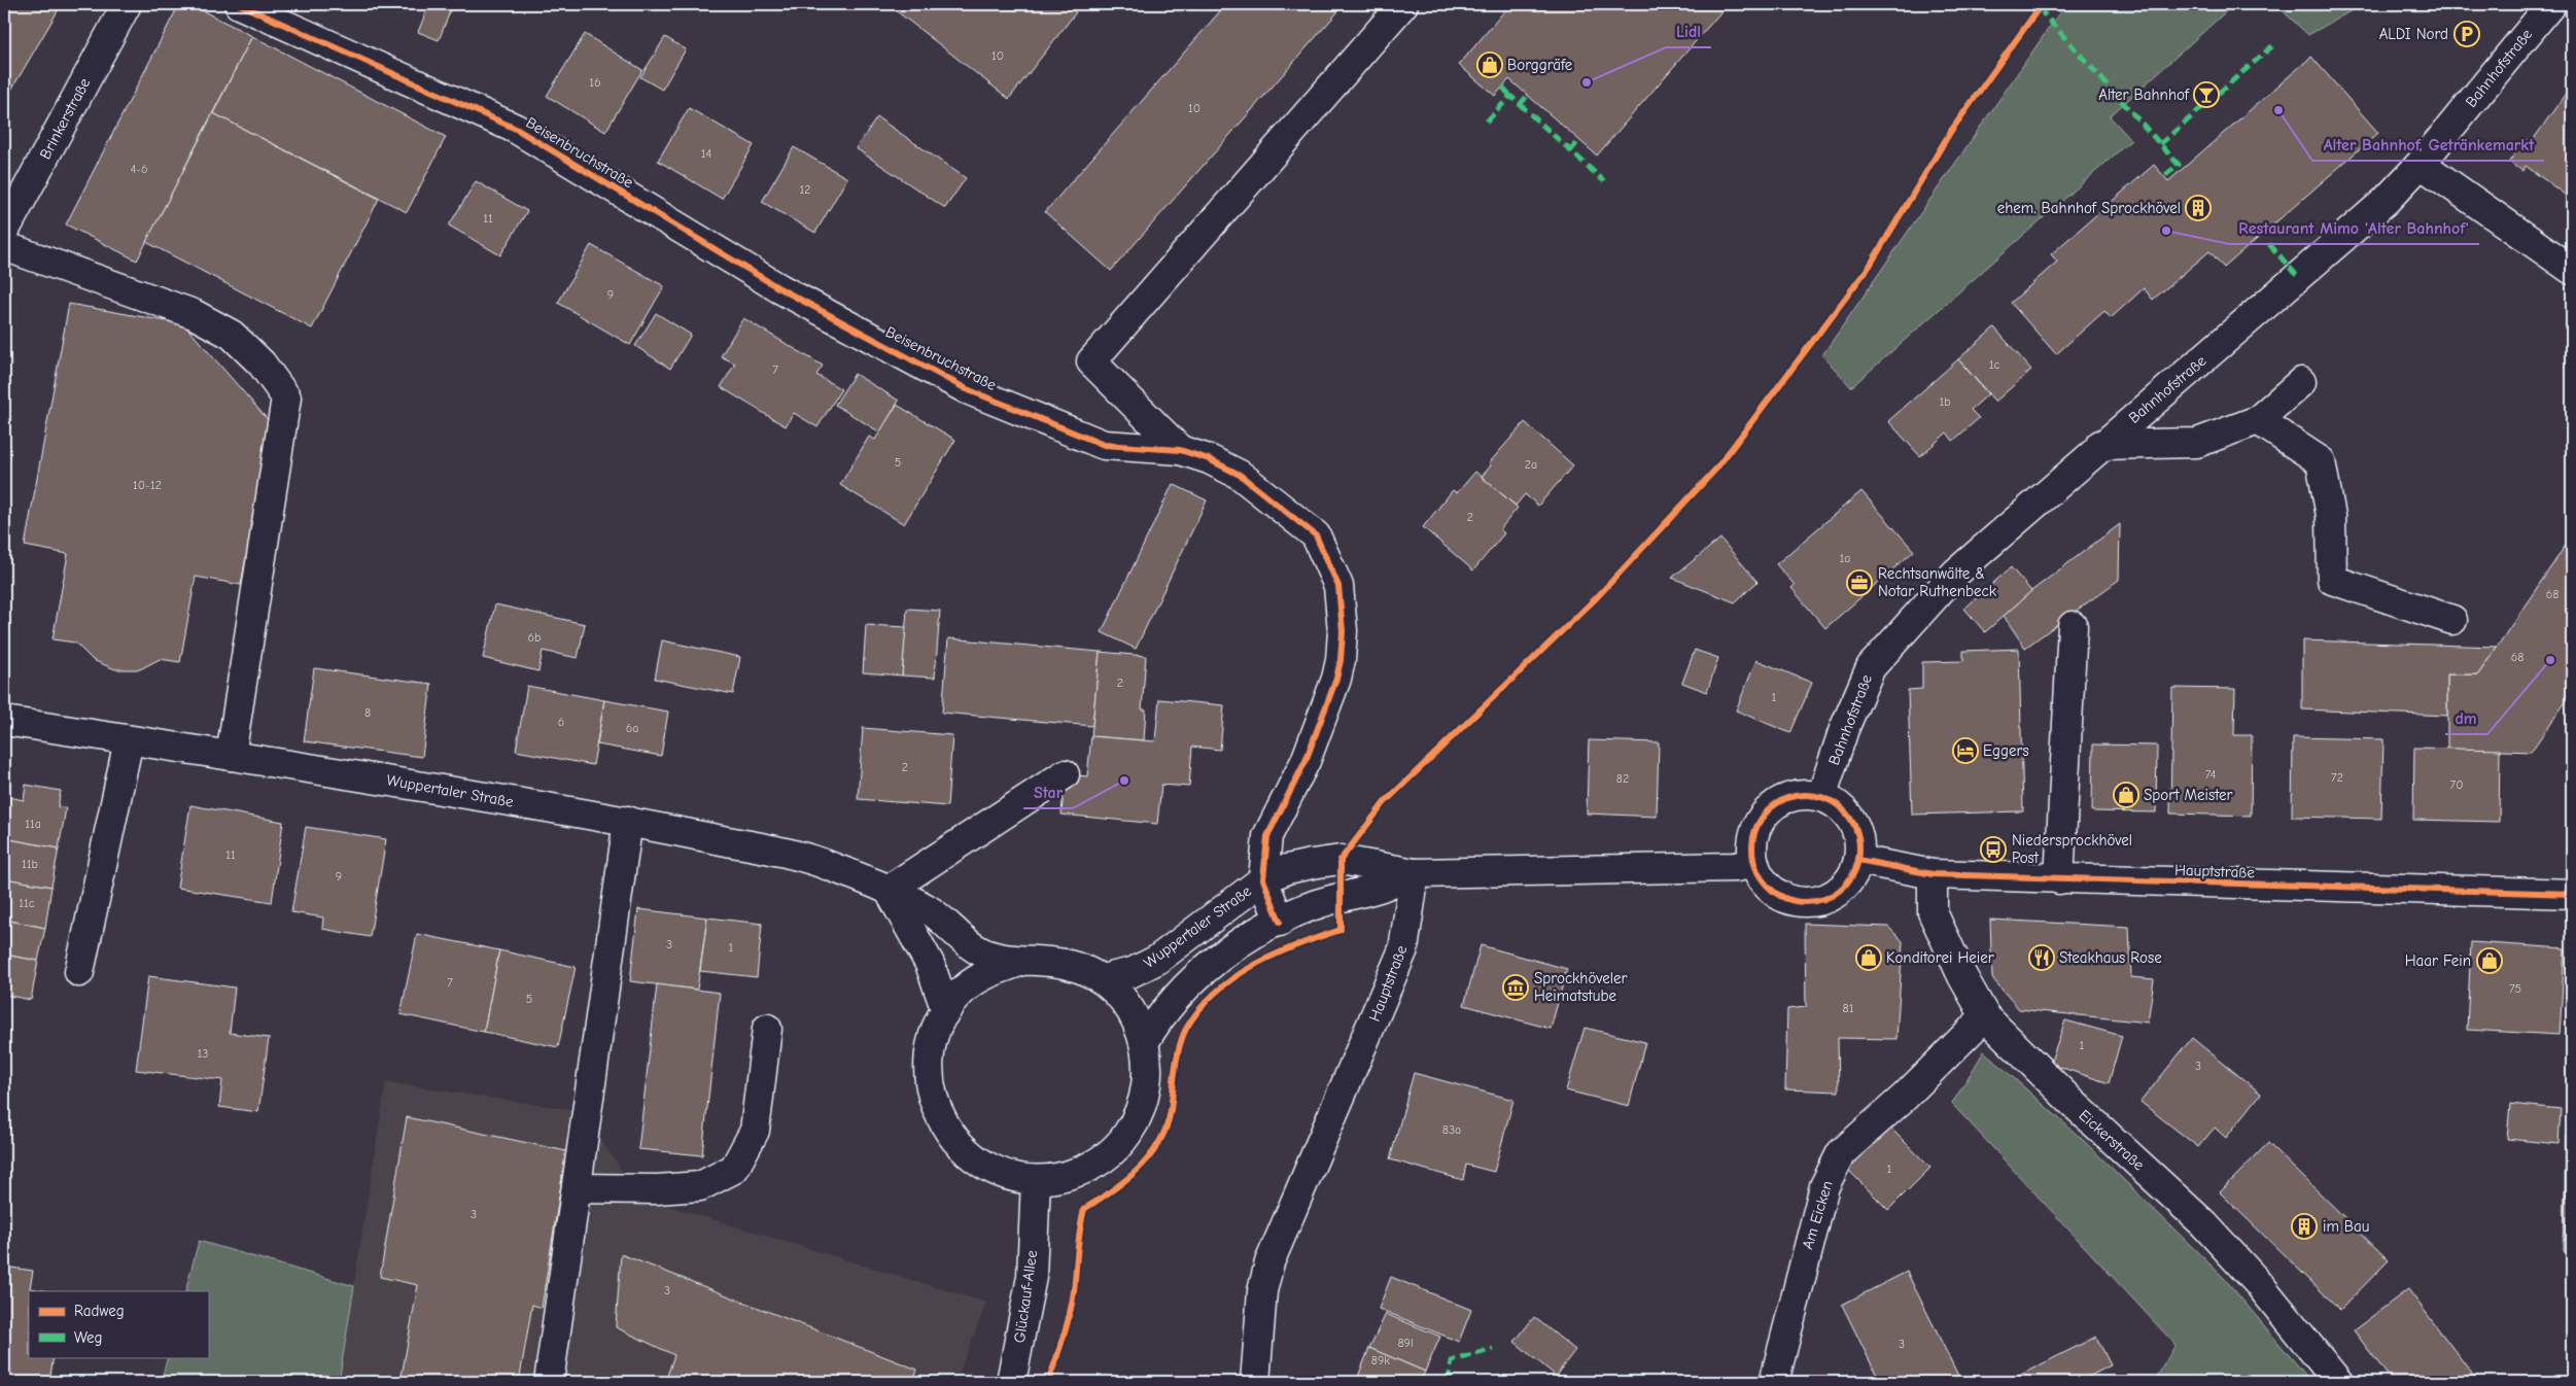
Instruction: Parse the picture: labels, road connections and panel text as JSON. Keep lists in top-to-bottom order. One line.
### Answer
{"streets":{"street":["Bahnhofstraße","Brinkerstraße","Beisenbruchstraße","Wuppertaler Straße","Hauptstraße","Eickerstraße","Am Eicken","Glückauf-Allee"]},"crossings":[["Bahnhofstraße","Hauptstraße"],["Beisenbruchstraße","Wuppertaler Straße"],["Wuppertaler Straße","Hauptstraße"],["Hauptstraße","Eickerstraße"],["Eickerstraße","Am Eicken"]],"places":{"parking":["ALDI Nord"],"shop":["Borggräfe","Sport Meister","Konditorei Heier","Haar Fein"],"other":["Lidl","Alter Bahnhof, Getränkemarkt","Restaurant Mimo 'Alter Bahnhof'","dm","Star"],"bar":["Alter Bahnhof"],"building":["ehem. Bahnhof Sprockhövel","im Bau"],"office":["Rechtsanwälte & Notar Ruthenbeck"],"hotel":["Eggers"],"bus stop":["Niedersprockhövel Post"],"restaurant":["Steakhaus Rose"],"museum":["Sprockhöveler Heimatstube"]},"house_numbers":["10","16","10","14","4-6","12","11","9","1c","7","1b","5","2a","10-12","2","1a","68","6b","68","2","1","8","6","6a","2","74","72","82","70","11a","11","11b","9","11c","3","1","7","75","5","81","1","13","3","83a","1","3","3","89l","3","89k"],"legend":["Radweg","Weg"]}
